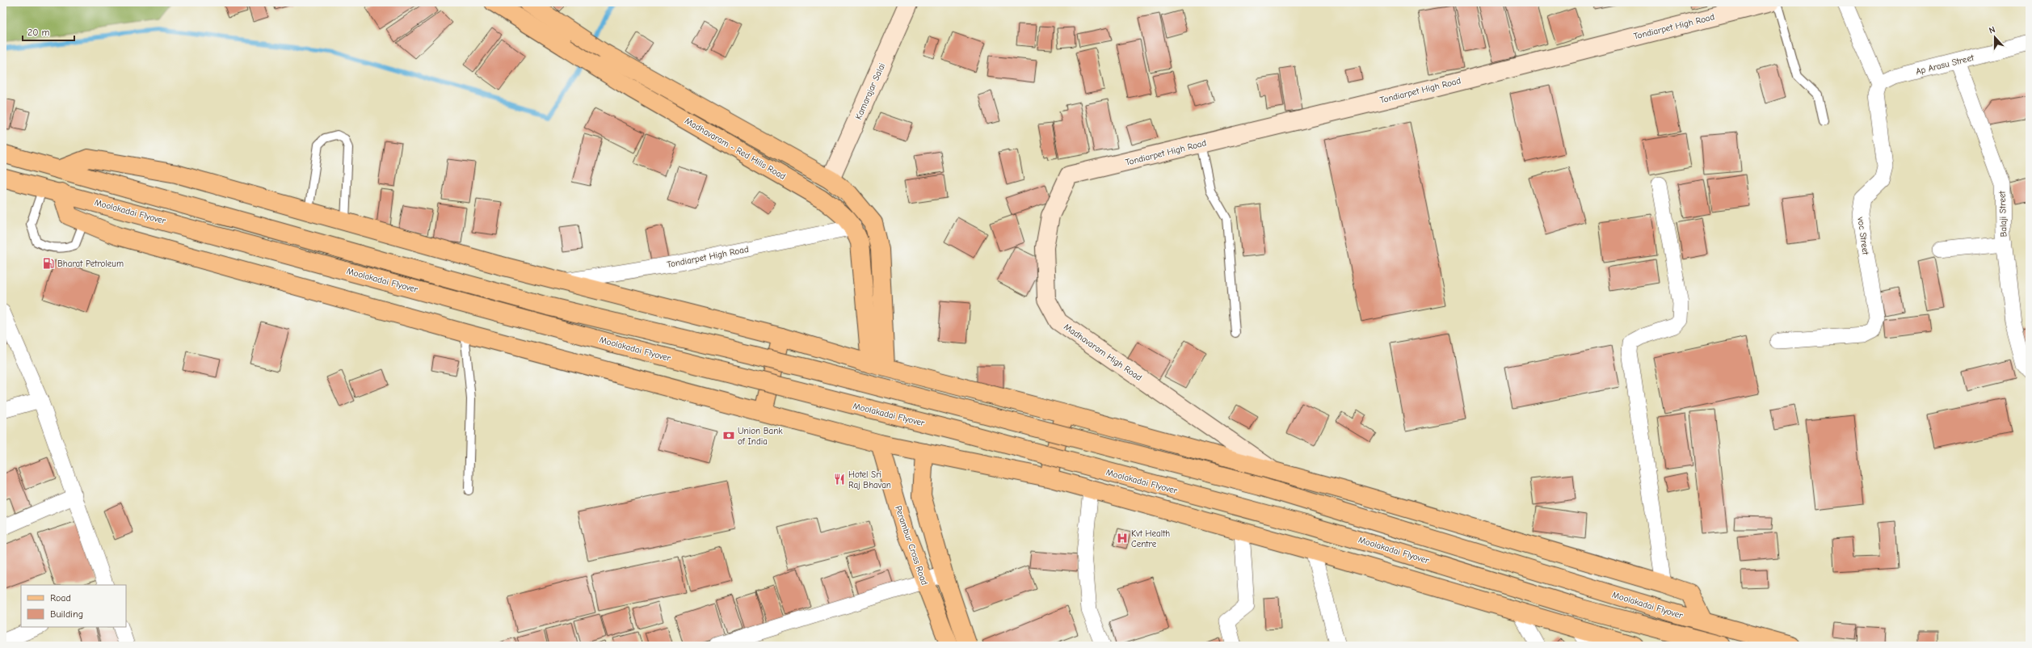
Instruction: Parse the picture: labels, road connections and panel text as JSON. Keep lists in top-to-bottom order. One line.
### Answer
{"streets":{"main road":["Madhavaram - Red Hills Road","Moolakadai Flyover","Perambur Cross Road"],"street":["Tondiarpet High Road","Ap Arasu Street","Kamarajar Salai","Balaji Street","voc Street","Madhavaram High Road"]},"crossings":[["Tondiarpet High Road","Madhavaram - Red Hills Road"],["Tondiarpet High Road","Madhavaram High Road"],["Ap Arasu Street","Balaji Street"],["Ap Arasu Street","voc Street"],["Kamarajar Salai","Madhavaram - Red Hills Road"]],"places":{"fuel station":["Bharat Petroleum"],"bank":["Union Bank of India"],"restaurant":["Hotel Sri Raj Bhavan"],"hospital":["Kvt Health Centre"]},"legend":["Road","Building"],"scale_bar":"20 m","north":"top"}
